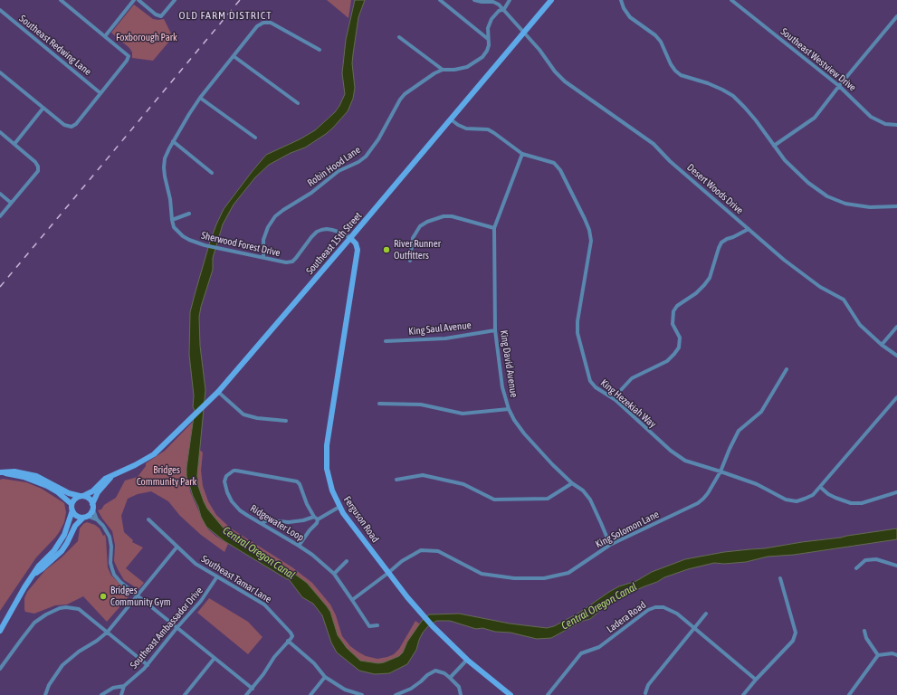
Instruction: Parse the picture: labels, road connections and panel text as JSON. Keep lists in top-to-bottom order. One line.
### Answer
{"streets":{"main road":["Southeast 15th Street","Ferguson Road"],"street":["Southeast Redwing Lane","Southeast Westview Drive","Robin Hood Lane","Desert Woods Drive","Sherwood Forest Drive","King Saul Avenue","King David Avenue","King Hezekiah Way","Ridgewater Loop","King Solomon Lane","Southeast Tamar Lane","Ladera Road","Southeast Ambassador Drive"]},"crossings":[["Robin Hood Lane","Desert Woods Drive"],["Robin Hood Lane","Sherwood Forest Drive"],["Desert Woods Drive","Southeast 15th Street"],["Southeast 15th Street","Sherwood Forest Drive"],["Southeast 15th Street","King Hezekiah Way"],["Southeast 15th Street","Ferguson Road"],["Sherwood Forest Drive","Ferguson Road"],["King Saul Avenue","King David Avenue"],["King David Avenue","King Hezekiah Way"],["King David Avenue","King Solomon Lane"],["King Hezekiah Way","King Solomon Lane"],["Ferguson Road","King Solomon Lane"],["Southeast Tamar Lane","Southeast Ambassador Drive"]],"districts":["OLD FARM DISTRICT"],"water":["Central Oregon Canal"],"parks":["Foxborough Park","Bridges Community Park"],"places":["River Runner Outfitters","Bridges Community Gym"]}
